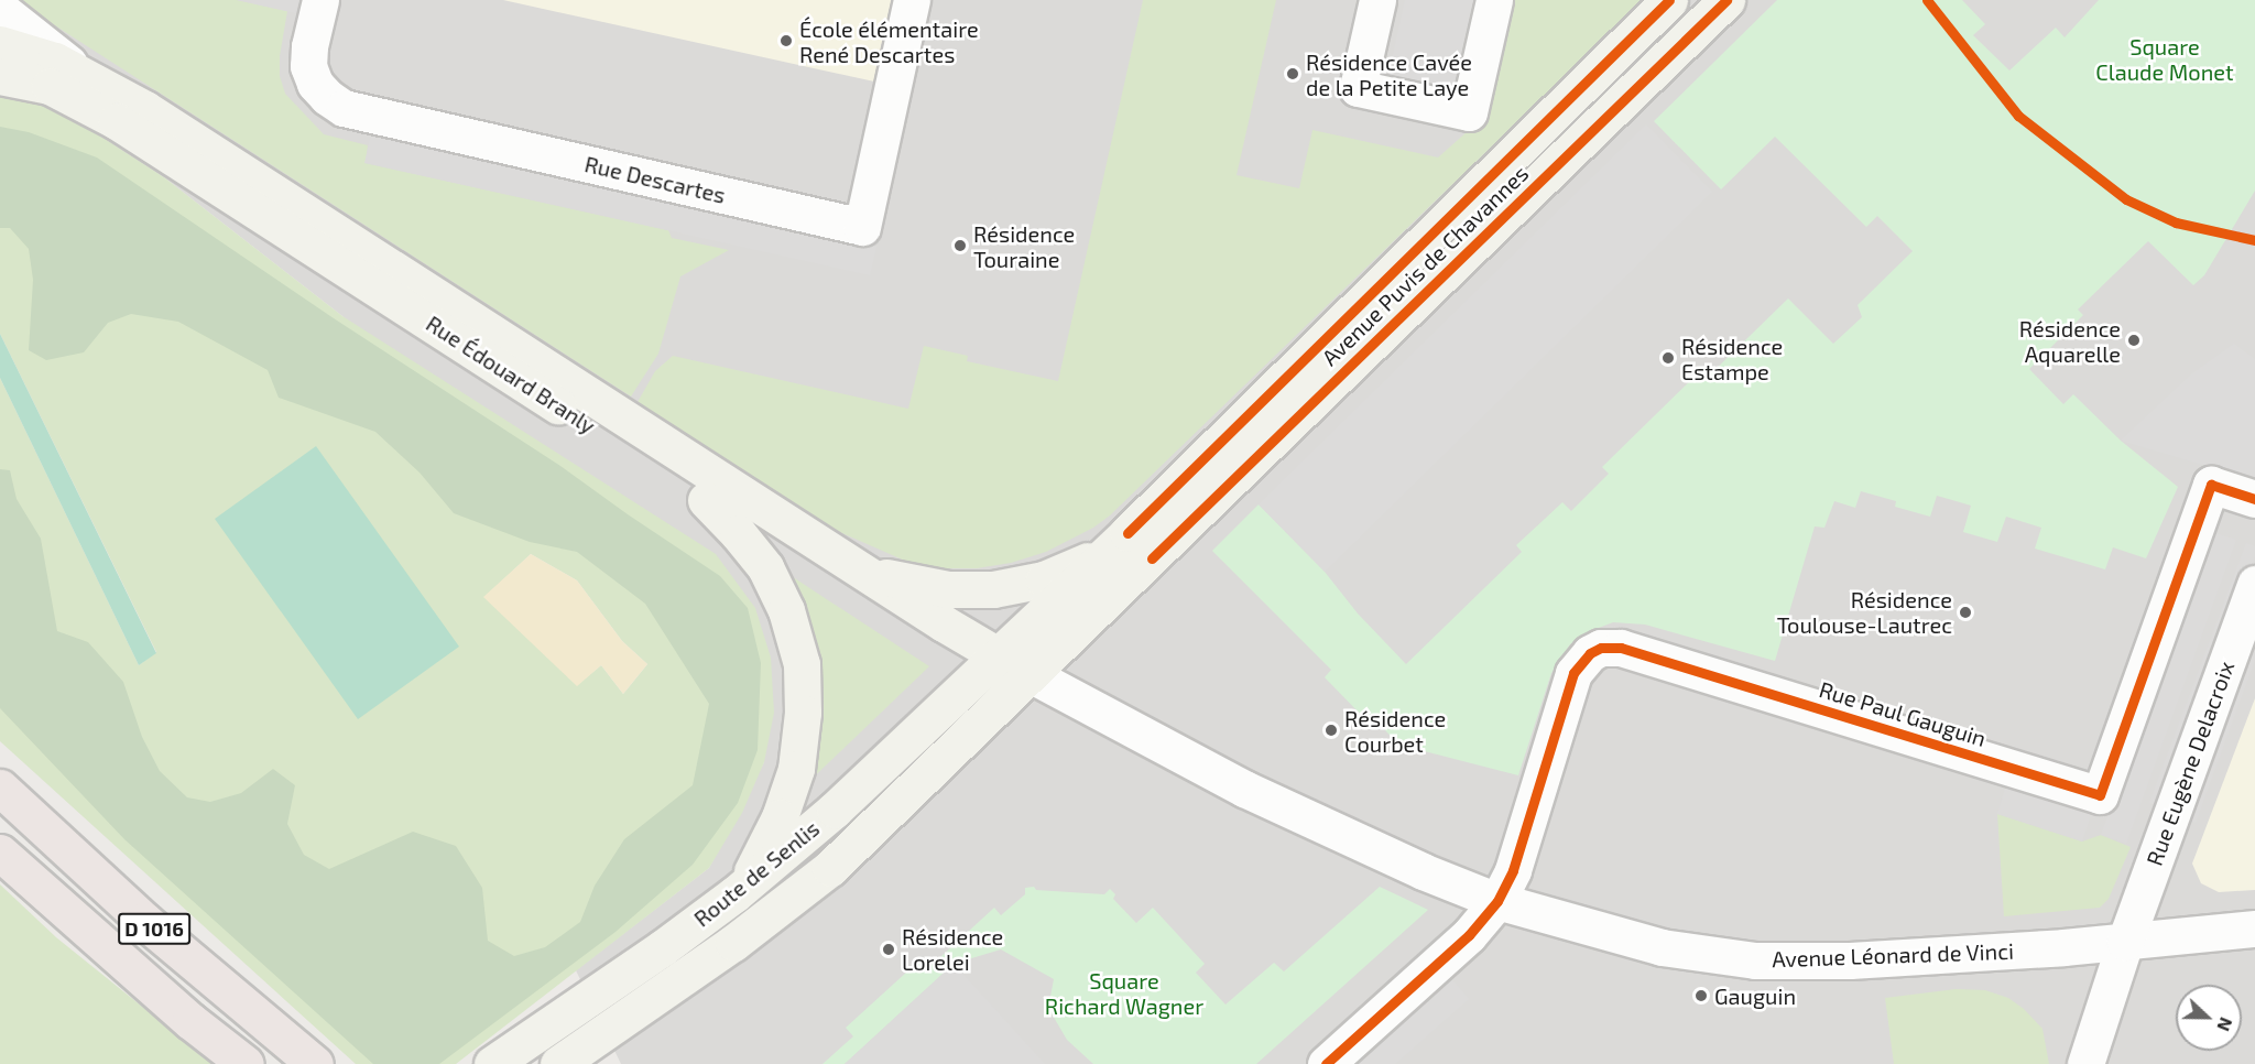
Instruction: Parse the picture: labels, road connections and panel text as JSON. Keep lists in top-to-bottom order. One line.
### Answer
{"streets":{"highway":["D 1016"],"main road":["Avenue Puvis de Chavannes","Rue Édouard Branly","Route de Senlis"],"street":["Rue Descartes","Rue Paul Gauguin","Rue Eugène Delacroix","Avenue Léonard de Vinci"]},"crossings":[["Avenue Puvis de Chavannes","Rue Édouard Branly"],["Avenue Puvis de Chavannes","Route de Senlis"],["Avenue Puvis de Chavannes","Avenue Léonard de Vinci"],["Rue Édouard Branly","Route de Senlis"],["Rue Édouard Branly","Avenue Léonard de Vinci"],["Rue Paul Gauguin","Avenue Léonard de Vinci"],["Rue Eugène Delacroix","Avenue Léonard de Vinci"],["Route de Senlis","Avenue Léonard de Vinci"]],"parks":["Square Claude Monet","Square Richard Wagner"],"places":["École élémentaire René Descartes","Résidence Cavée de la Petite Laye","Résidence Touraine","Résidence Aquarelle","Résidence Estampe","Résidence Toulouse-Lautrec","Résidence Courbet","Résidence Lorelei","Gauguin"],"north":"right"}
